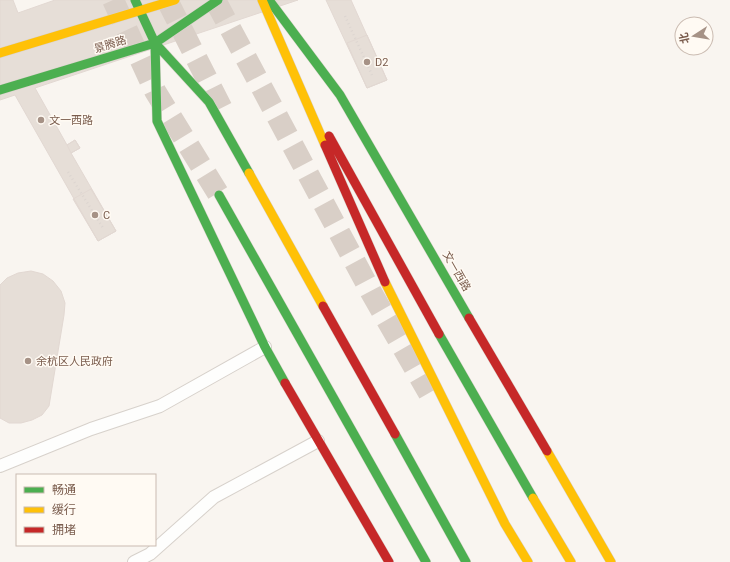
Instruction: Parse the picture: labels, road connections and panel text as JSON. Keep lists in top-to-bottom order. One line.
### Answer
{"streets":{"main road":["景腾路","文一西路"]},"places":["D2","文一西路","C","余杭区人民政府"],"legend":["畅通","缓行","拥堵"],"north":"left"}
